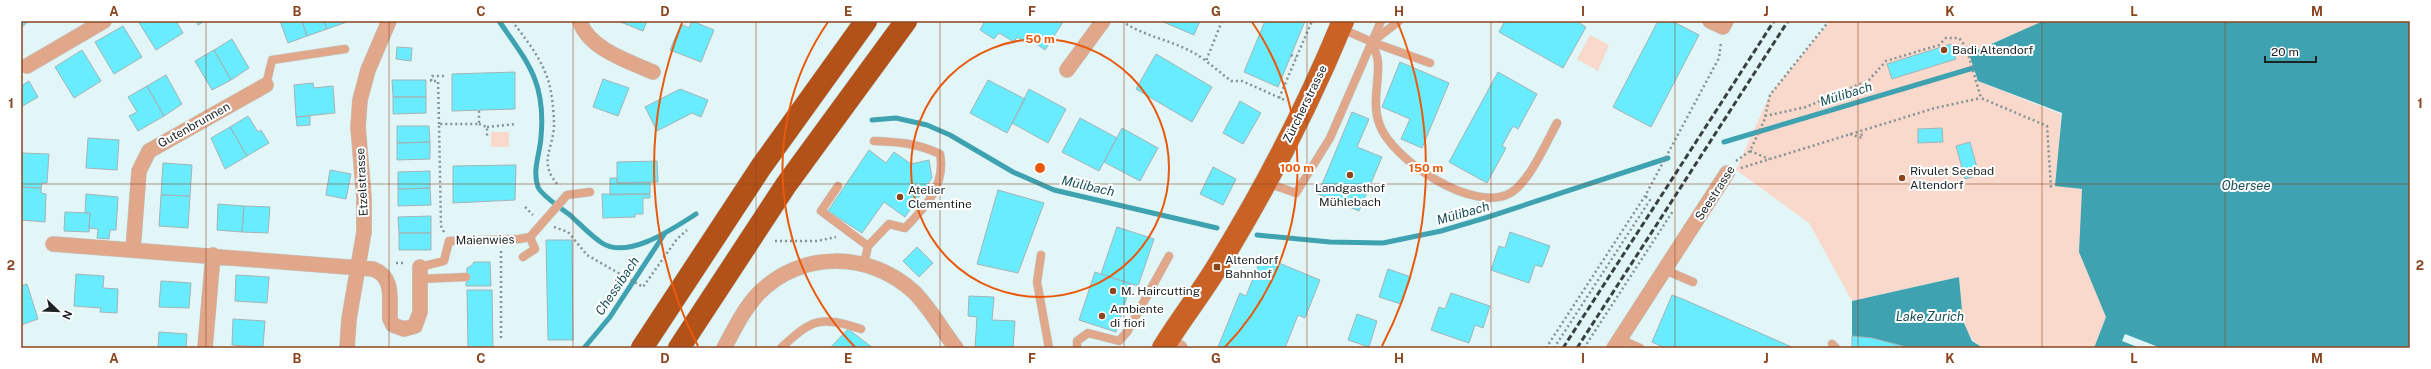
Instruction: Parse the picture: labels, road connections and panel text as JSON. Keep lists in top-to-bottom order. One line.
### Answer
{"streets":{"main road":["Zürcherstrasse"],"street":["Gutenbrunnen","Etzelstrasse","Seestrasse"],"lane":["Maienwies"]},"water":["Mülibach","Obersee","Chessibach","Lake Zurich"],"places":{"other":["Badi Altendorf","Landgasthof Mühlebach","Rivulet Seebad Altendorf","Atelier Clementine","M. Haircutting","Ambiente di fiori"],"transit":["Altendorf Bahnhof"]},"scale_bar":"20 m","north":"bottom right","grid":{"columns":["A","B","C","D","E","F","G","H","I","J","K","L","M"],"rows":["1","2"]},"rings":["50 m","100 m","150 m"]}
